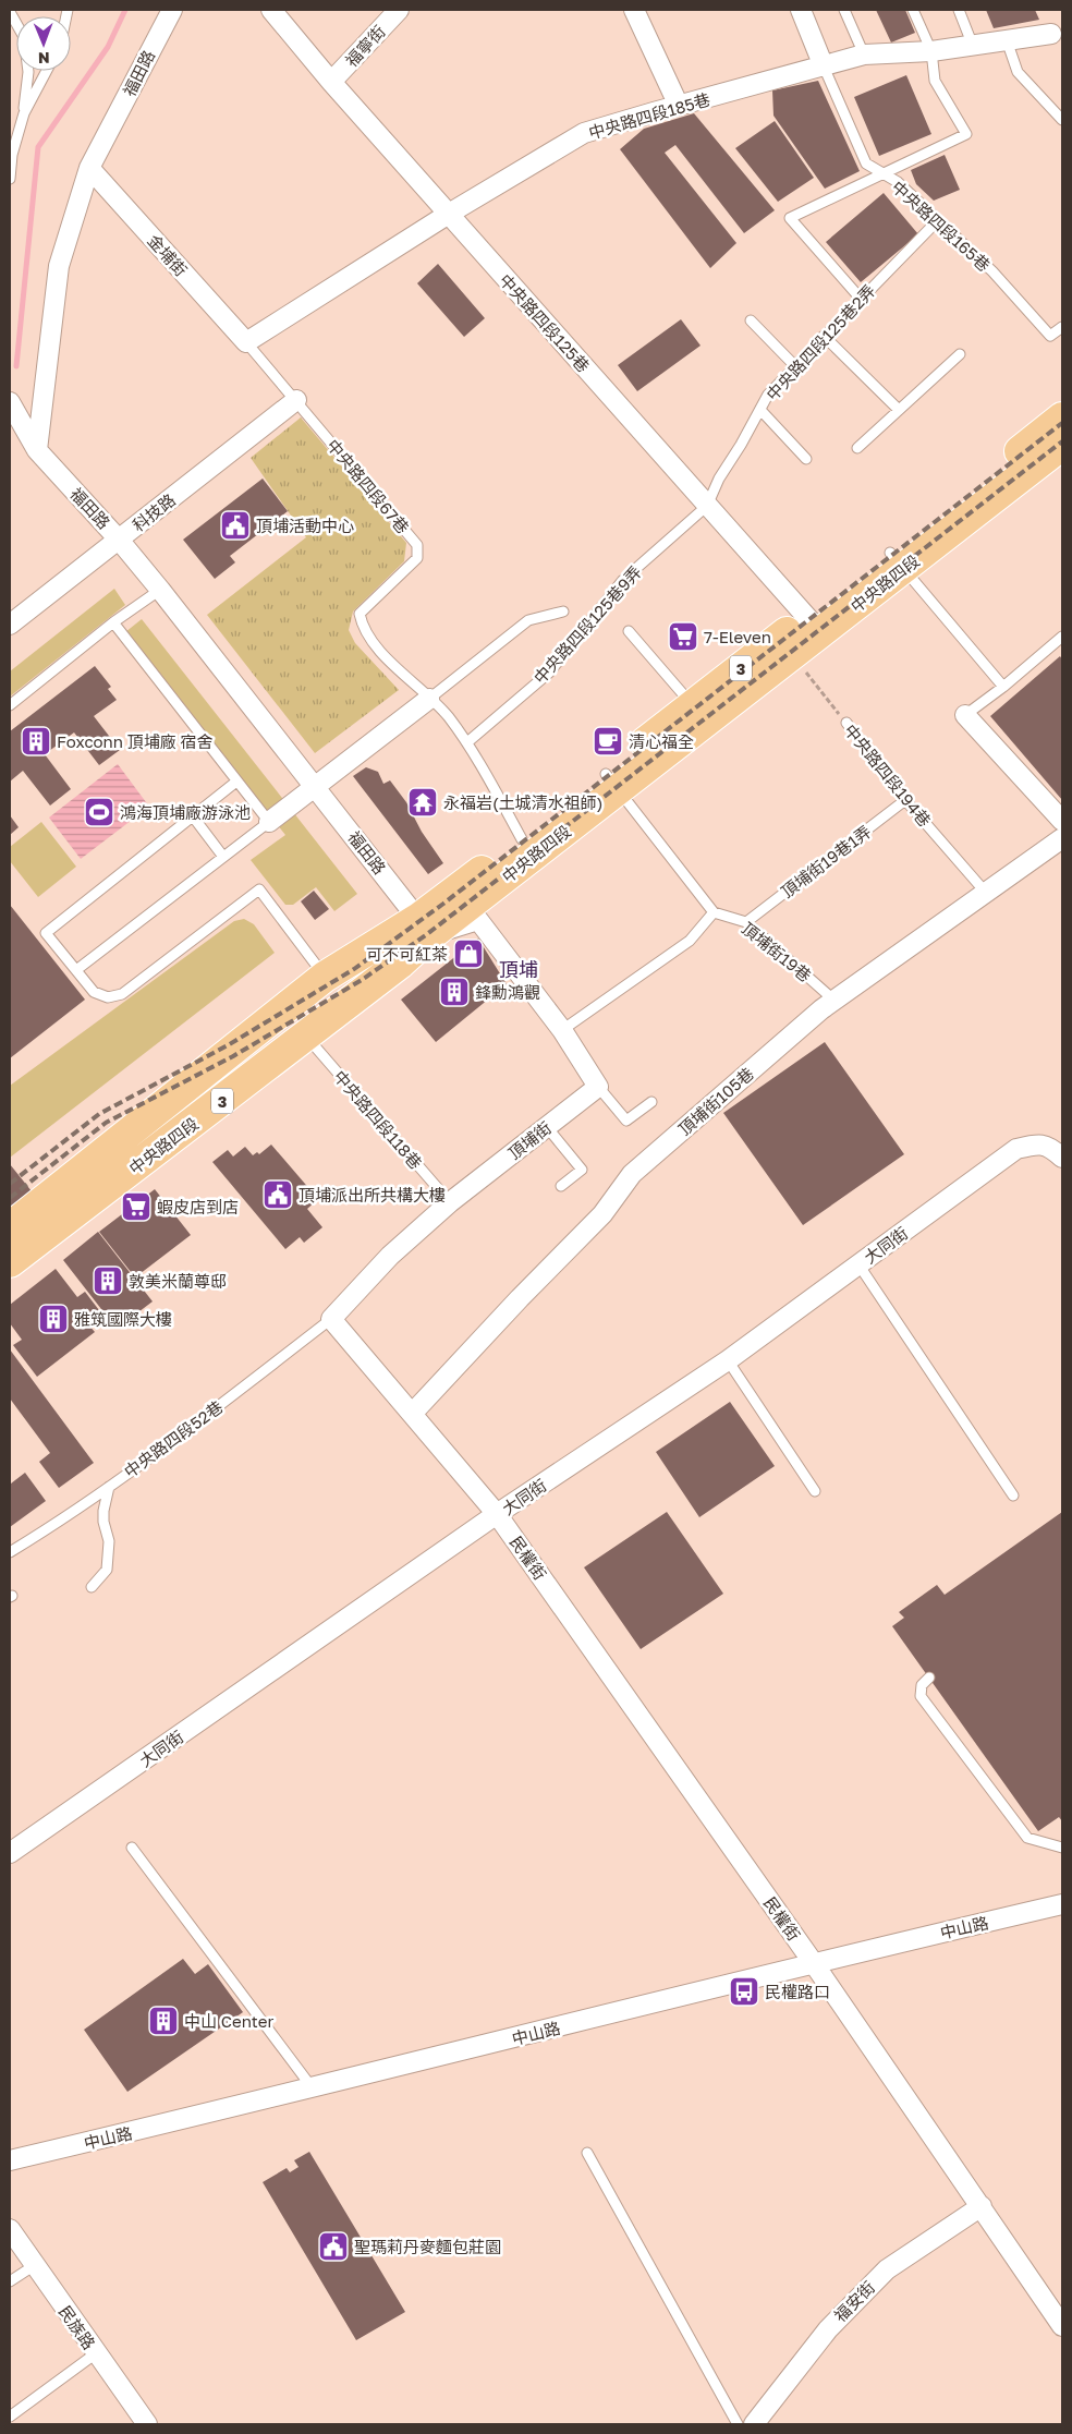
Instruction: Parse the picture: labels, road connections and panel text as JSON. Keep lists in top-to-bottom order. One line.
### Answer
{"streets":{"main road":["中央路四段","3"],"street":["福寧街","福田路","中央路四段185巷","金埔街","中央路四段125巷","科技路","頂埔街105巷","頂埔街","大同街","民權街","中山路","福安街","民族路"],"lane":["中央路四段165巷","中央路四段125巷2弄","中央路四段67巷","中央路四段125巷9弄","中央路四段194巷","頂埔街19巷1弄","頂埔街19巷","中央路四段118巷","中央路四段52巷"]},"crossings":[["福寧街","中央路四段125巷"],["福田路","金埔街"],["福田路","科技路"],["福田路","中央路四段"],["中央路四段185巷","中央路四段165巷"],["中央路四段185巷","金埔街"],["中央路四段185巷","中央路四段125巷"],["中央路四段185巷","中央路四段67巷"],["中央路四段165巷","中央路四段125巷2弄"],["金埔街","中央路四段67巷"],["中央路四段125巷","中央路四段125巷2弄"],["中央路四段125巷","中央路四段"],["中央路四段125巷","中央路四段125巷9弄"],["中央路四段125巷2弄","中央路四段125巷9弄"],["中央路四段67巷","科技路"],["中央路四段67巷","中央路四段"],["中央路四段67巷","中央路四段125巷9弄"],["中央路四段","中央路四段194巷"],["中央路四段","中央路四段118巷"],["中央路四段194巷","頂埔街19巷1弄"],["中央路四段194巷","頂埔街105巷"],["頂埔街19巷1弄","頂埔街19巷"],["頂埔街19巷","頂埔街105巷"],["中央路四段118巷","頂埔街"],["頂埔街","中央路四段52巷"],["大同街","民權街"],["民權街","中山路"],["民權街","福安街"]],"districts":["頂埔"],"places":{"public building":["頂埔活動中心","頂埔派出所共構大樓","聖瑪莉丹麥麵包莊園"],"supermarket":["7-Eleven","蝦皮店到店"],"building":["Foxconn 頂埔廠 宿舍","鋒勳鴻觀","敦美米蘭尊邸","雅筑國際大樓","中山 Center"],"cafe":["清心福全"],"temple":["永福岩(土城清水祖師)"],"sports":["鴻海頂埔廠游泳池"],"shop":["可不可紅茶"],"bus stop":["民權路口"]},"north":"bottom"}
